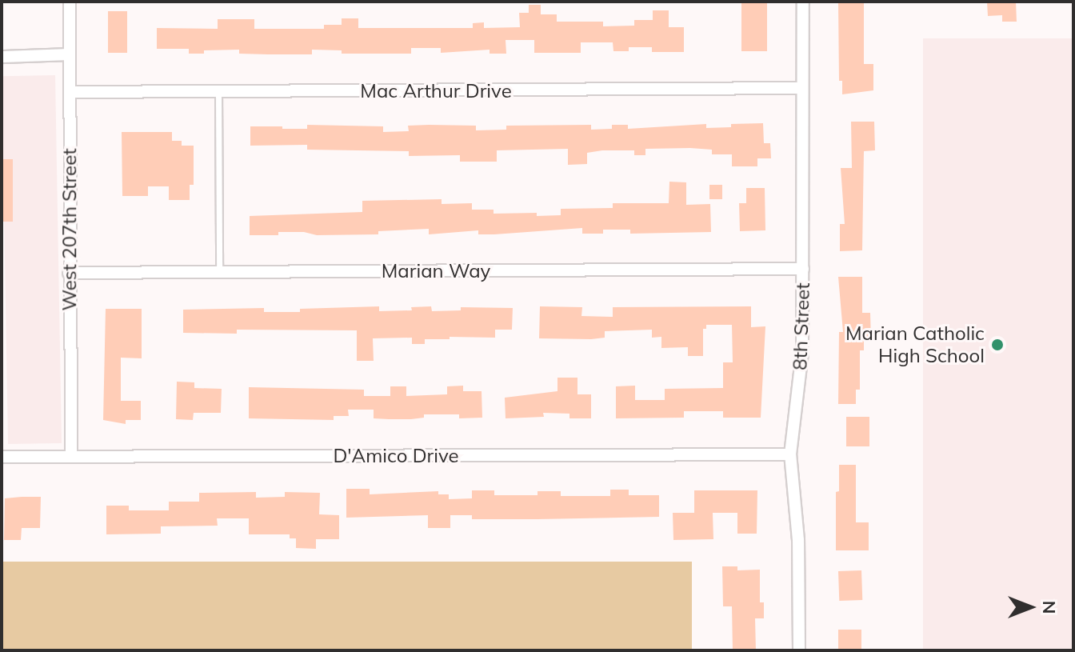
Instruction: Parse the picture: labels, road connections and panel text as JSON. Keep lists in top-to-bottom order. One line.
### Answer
{"streets":{"street":["Mac Arthur Drive","West 207th Street","Marian Way","8th Street","D'Amico Drive"]},"crossings":[["Mac Arthur Drive","West 207th Street"],["Mac Arthur Drive","8th Street"],["West 207th Street","Marian Way"],["West 207th Street","D'Amico Drive"],["Marian Way","8th Street"],["8th Street","D'Amico Drive"]],"places":["Marian Catholic High School"],"north":"right"}
